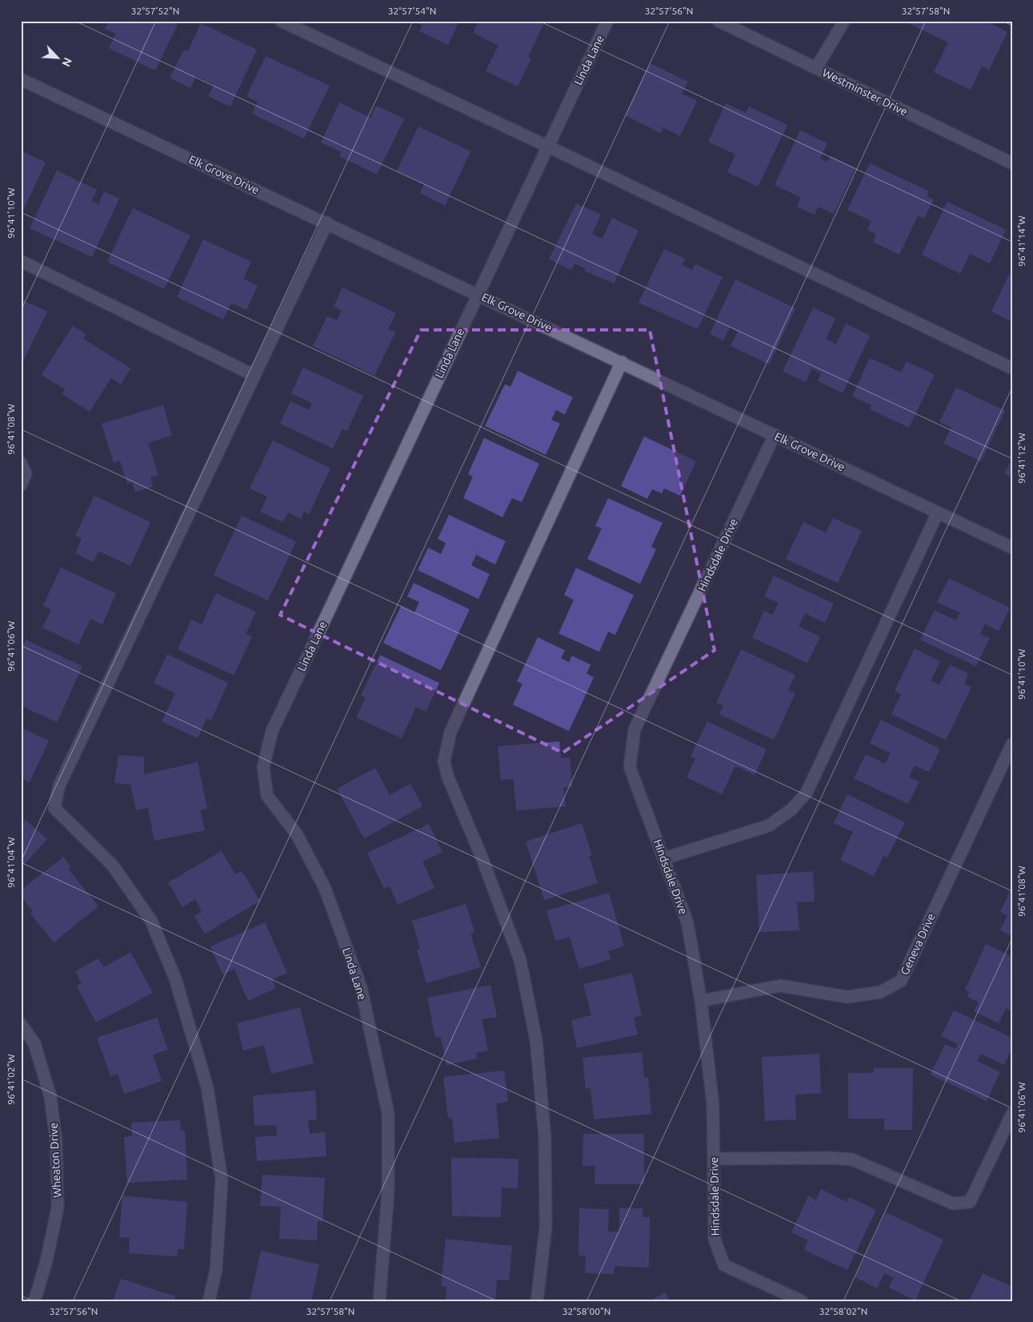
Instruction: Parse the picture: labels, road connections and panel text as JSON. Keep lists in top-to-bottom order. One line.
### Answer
{"streets":{"street":["Linda Lane","Westminster Drive","Elk Grove Drive","Hindsdale Drive","Geneva Drive","Wheaton Drive"]},"crossings":[["Linda Lane","Elk Grove Drive"],["Elk Grove Drive","Hindsdale Drive"],["Hindsdale Drive","Geneva Drive"]],"north":"bottom right","coordinates":["32°57'52\"N","32°57'54\"N","32°57'56\"N","32°57'58\"N","96°41'10\"W","96°41'14\"W","96°41'08\"W","96°41'12\"W","96°41'06\"W","96°41'04\"W","96°41'02\"W","32°58'00\"N","32°58'02\"N"]}
